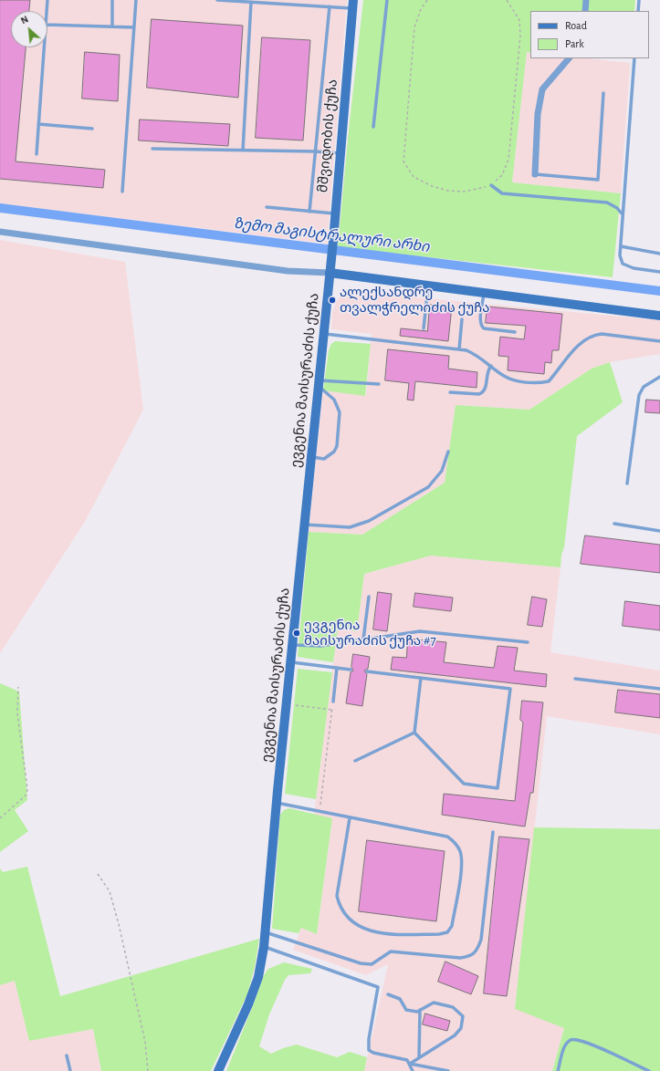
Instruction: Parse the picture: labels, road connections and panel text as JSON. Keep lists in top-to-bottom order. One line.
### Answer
{"streets":{"street":["მშვიდობის ქუჩა","ევგენია მაისურაძის ქუჩა"]},"crossings":[["მშვიდობის ქუჩა","ევგენია მაისურაძის ქუჩა"]],"water":["ზემო მაგისტრალური არხი"],"places":["ალექსანდრე თვალჭრელიძის ქუჩა","ევგენია მაისურაძის ქუჩა #7"],"legend":["Road","Park"],"north":"top left"}
